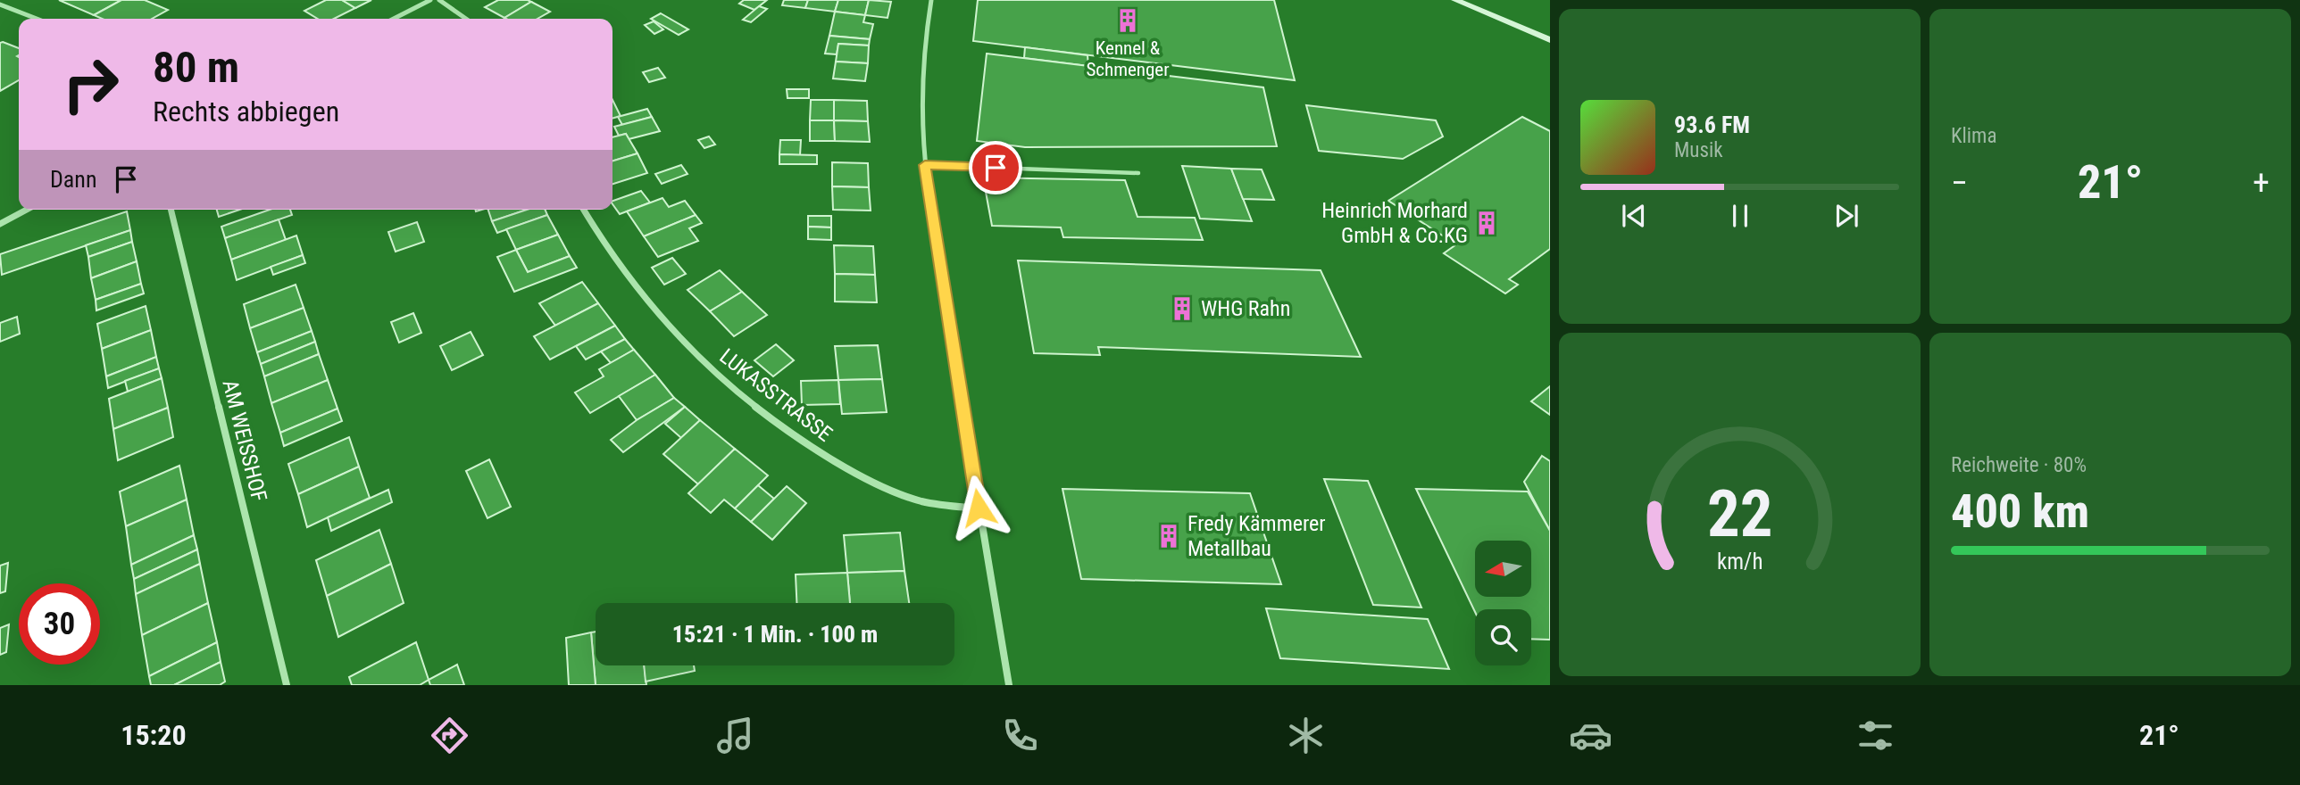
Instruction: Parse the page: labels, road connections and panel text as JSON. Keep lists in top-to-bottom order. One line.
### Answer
{"streets":{"street":["LUKASSTRASSE","AM WEISSHOF"]},"places":{"building":["Kennel & Schmenger","Heinrich Morhard GmbH & Co.KG","WHG Rahn","Fredy Kämmerer Metallbau"]},"north":"left","page":{"tile":["Klima",["Reichweite · 80%","400 km"]],"turn":["80 m","Rechts abbiegen"],"song":["93.6 FM","Musik"],"then":"Dann","heat":["−","21°","+"],"limit":"30","trip":"15:21 · 1 Min. · 100 m","tabs":["15:20","21°"],"gauge":["22","km/h"]}}
